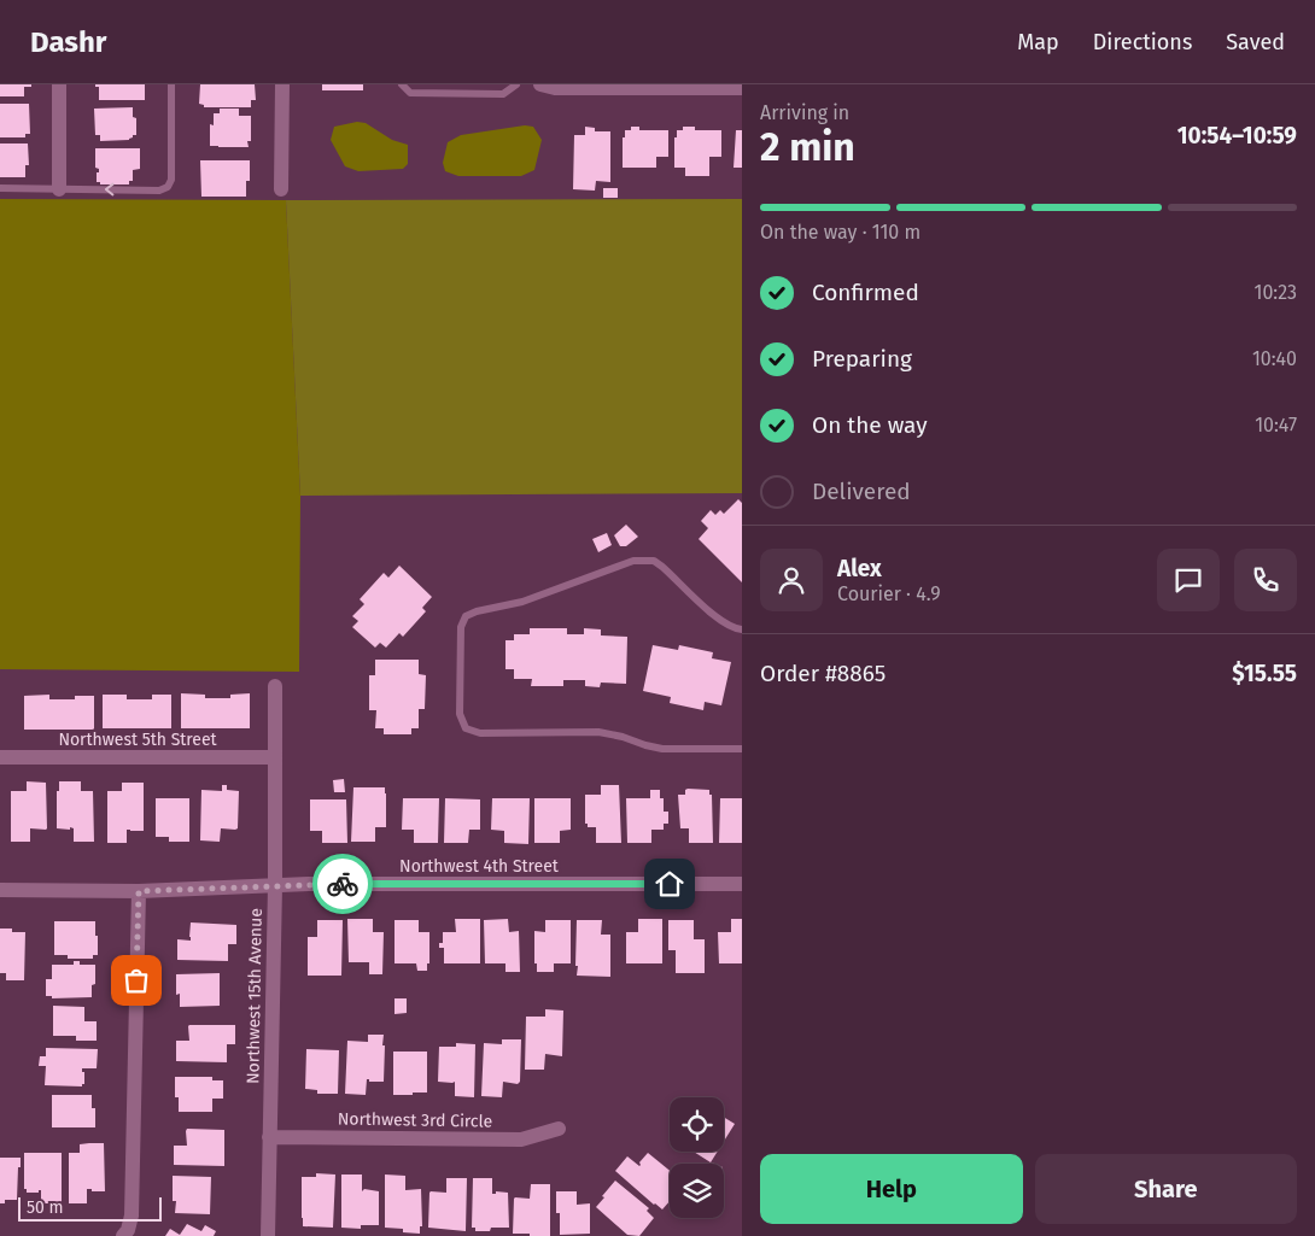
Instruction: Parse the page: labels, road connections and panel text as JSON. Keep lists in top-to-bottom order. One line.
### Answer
{"streets":{"street":["Northwest 5th Street","Northwest 4th Street","Northwest 15th Avenue","Northwest 3rd Circle"]},"crossings":[["Northwest 5th Street","Northwest 15th Avenue"],["Northwest 4th Street","Northwest 15th Avenue"],["Northwest 15th Avenue","Northwest 3rd Circle"]],"scale_bar":"50 m","page":{"header":"Dashr","nav":["Map","Directions","Saved"],"heading":["2 min","Arriving in","10:54–10:59"],"panel":["Alex","Courier · 4.9","Order #8865","$15.55"],"bar":"On the way · 110 m","list":[["Confirmed","10:23"],["Preparing","10:40"],["On the way","10:47"],"Delivered"],"buttons":["Help","Share"],"scale":"50 m"}}
